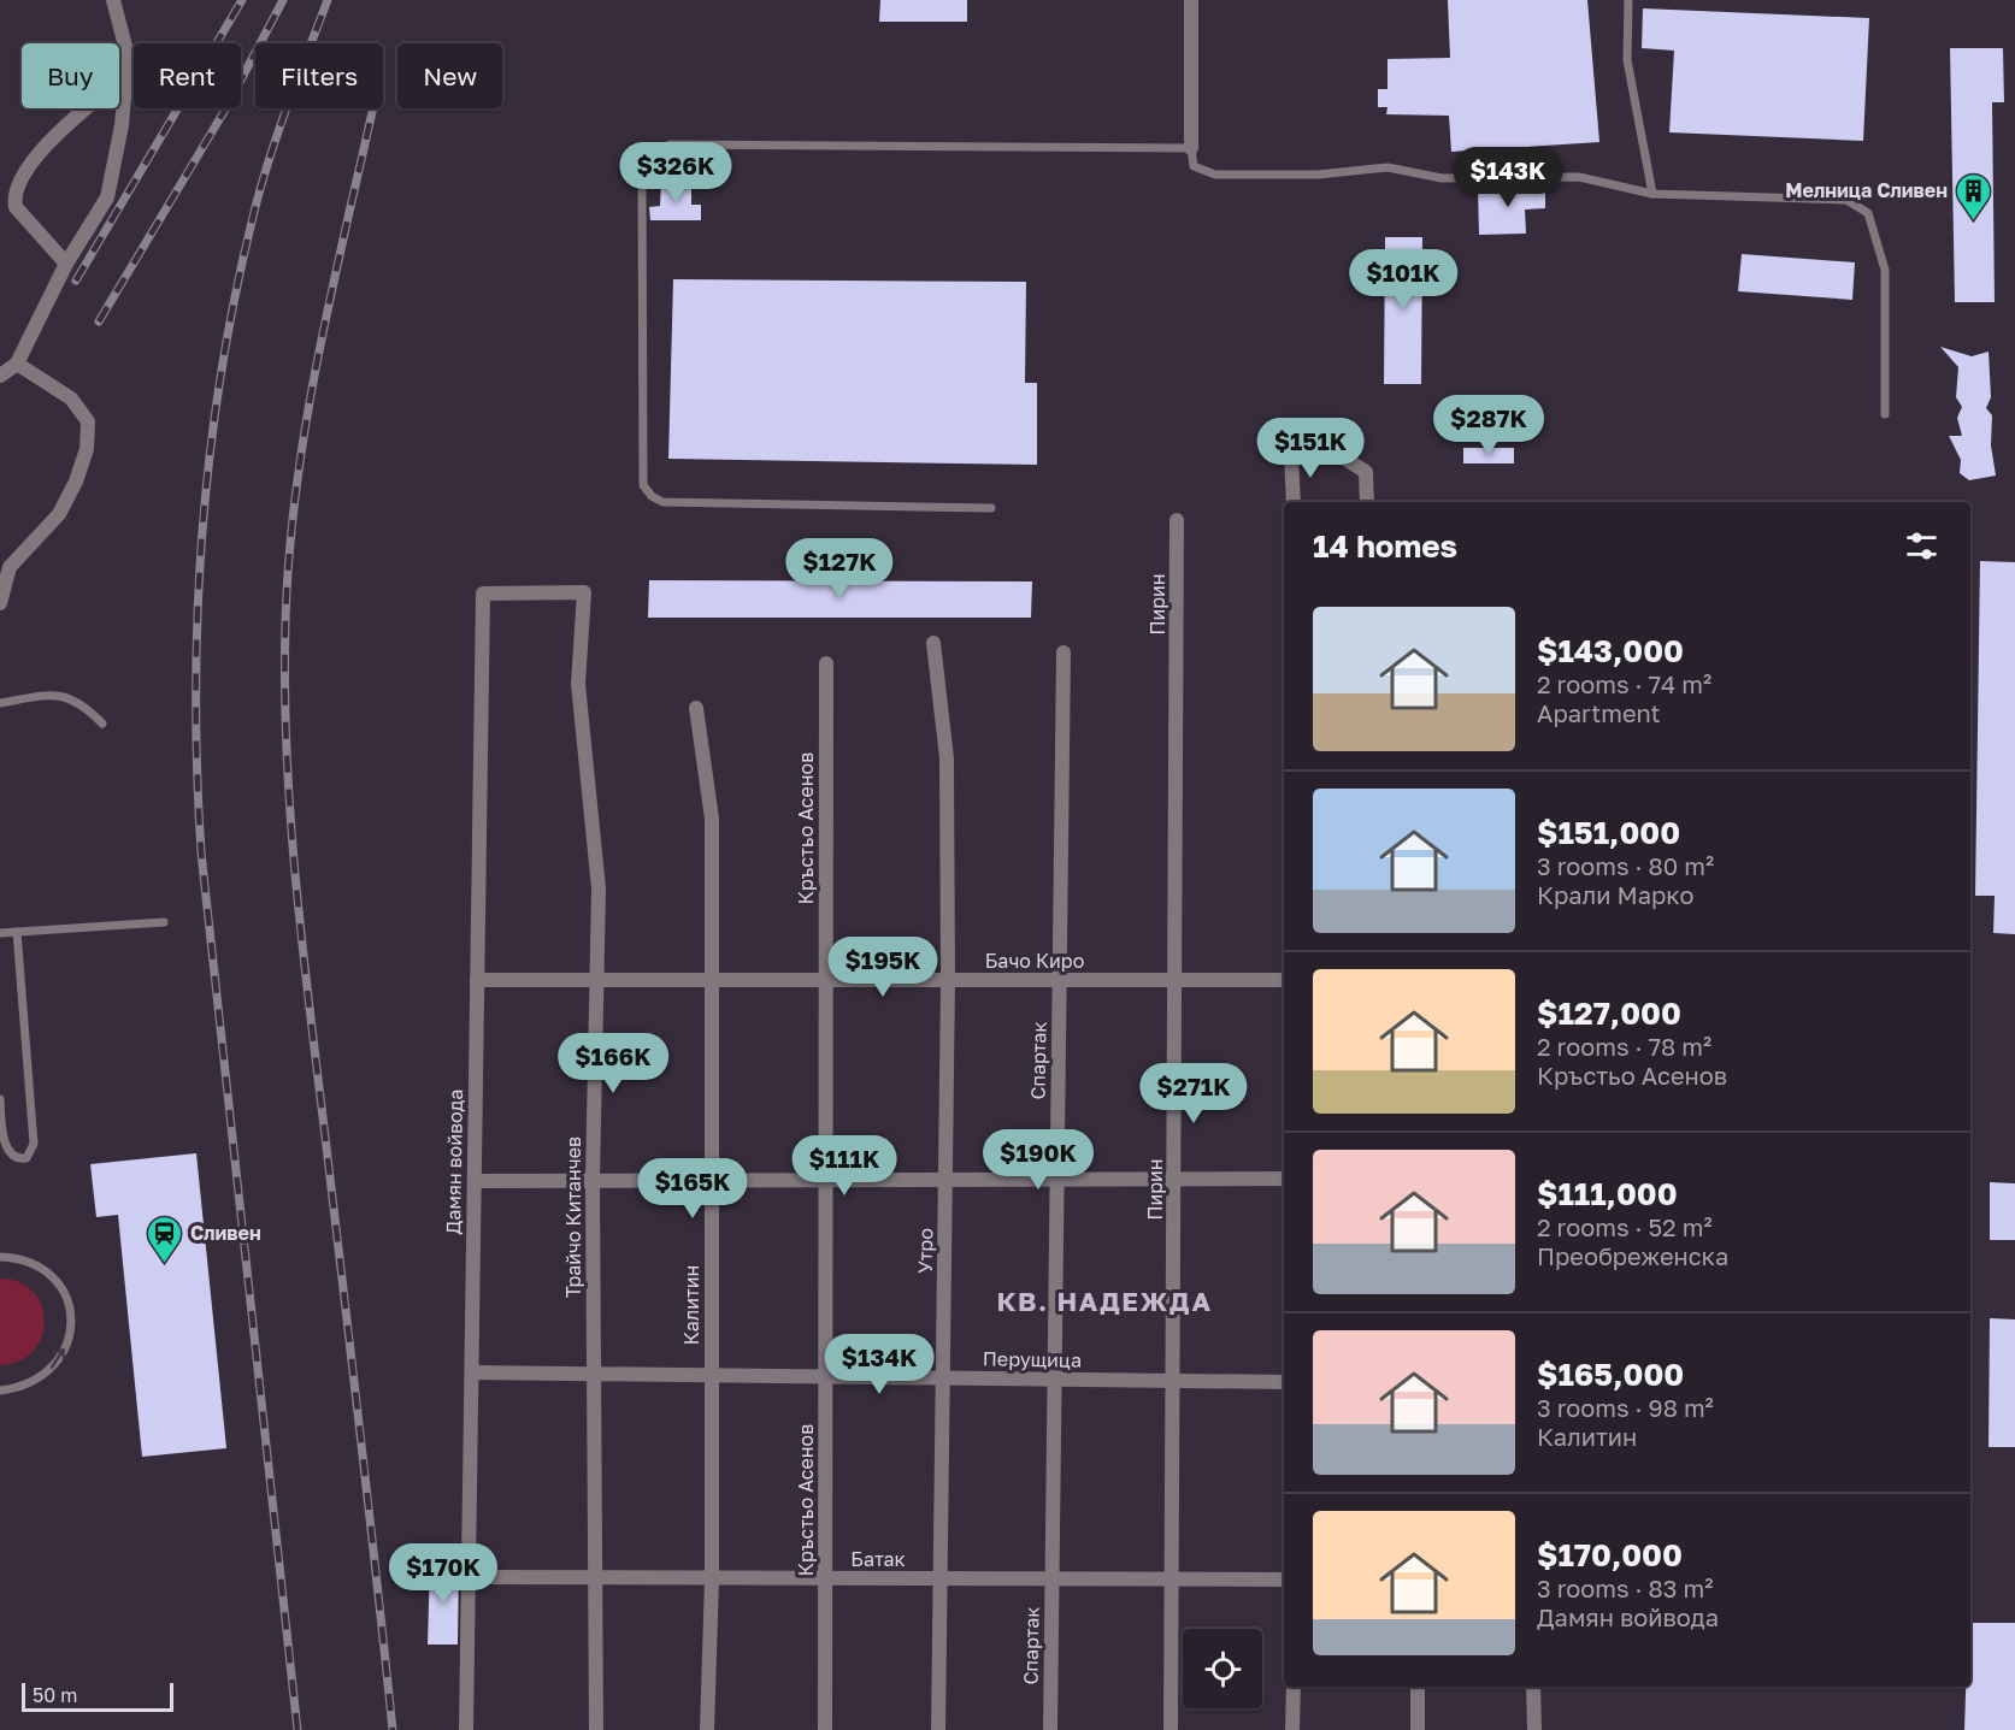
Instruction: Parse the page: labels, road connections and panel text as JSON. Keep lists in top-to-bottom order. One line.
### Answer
{"streets":{"street":["Пирин","Кръстьо Асенов","Бачо Киро","Спартак","Дамян войвода","Трайчо Китанчев","Утро","Калитин","Перущица","Батак"]},"crossings":[["Пирин","Бачо Киро"],["Пирин","Перущица"],["Пирин","Батак"],["Кръстьо Асенов","Бачо Киро"],["Кръстьо Асенов","Перущица"],["Кръстьо Асенов","Батак"],["Бачо Киро","Спартак"],["Бачо Киро","Дамян войвода"],["Бачо Киро","Трайчо Китанчев"],["Бачо Киро","Утро"],["Бачо Киро","Калитин"],["Спартак","Перущица"],["Спартак","Батак"],["Дамян войвода","Трайчо Китанчев"],["Дамян войвода","Перущица"],["Дамян войвода","Батак"],["Трайчо Китанчев","Перущица"],["Трайчо Китанчев","Батак"],["Утро","Перущица"],["Утро","Батак"],["Калитин","Перущица"],["Калитин","Батак"]],"districts":["КВ. НАДЕЖДА"],"places":{"building":["Мелница Сливен"],"station":["Сливен"]},"scale_bar":"50 m","page":{"chip":["Buy","Rent","Filters","New"],"price":["$326K","$143K","$101K","$287K","$151K","$127K","$195K","$166K","$271K","$190K","$111K","$165K","$134K","$170K"],"heading":"14 homes","list":[{"name":"$143,000","note":"2 rooms · 74 m² · Apartment"},{"name":"$151,000","note":"3 rooms · 80 m² · Крали Марко"},{"name":"$127,000","note":"2 rooms · 78 m² · Кръстьо Асенов"},{"name":"$111,000","note":"2 rooms · 52 m² · Преобреженска"},{"name":"$165,000","note":"3 rooms · 98 m² · Калитин"},{"name":"$170,000","note":"3 rooms · 83 m² · Дамян войвода"}],"scale":"50 m"}}
